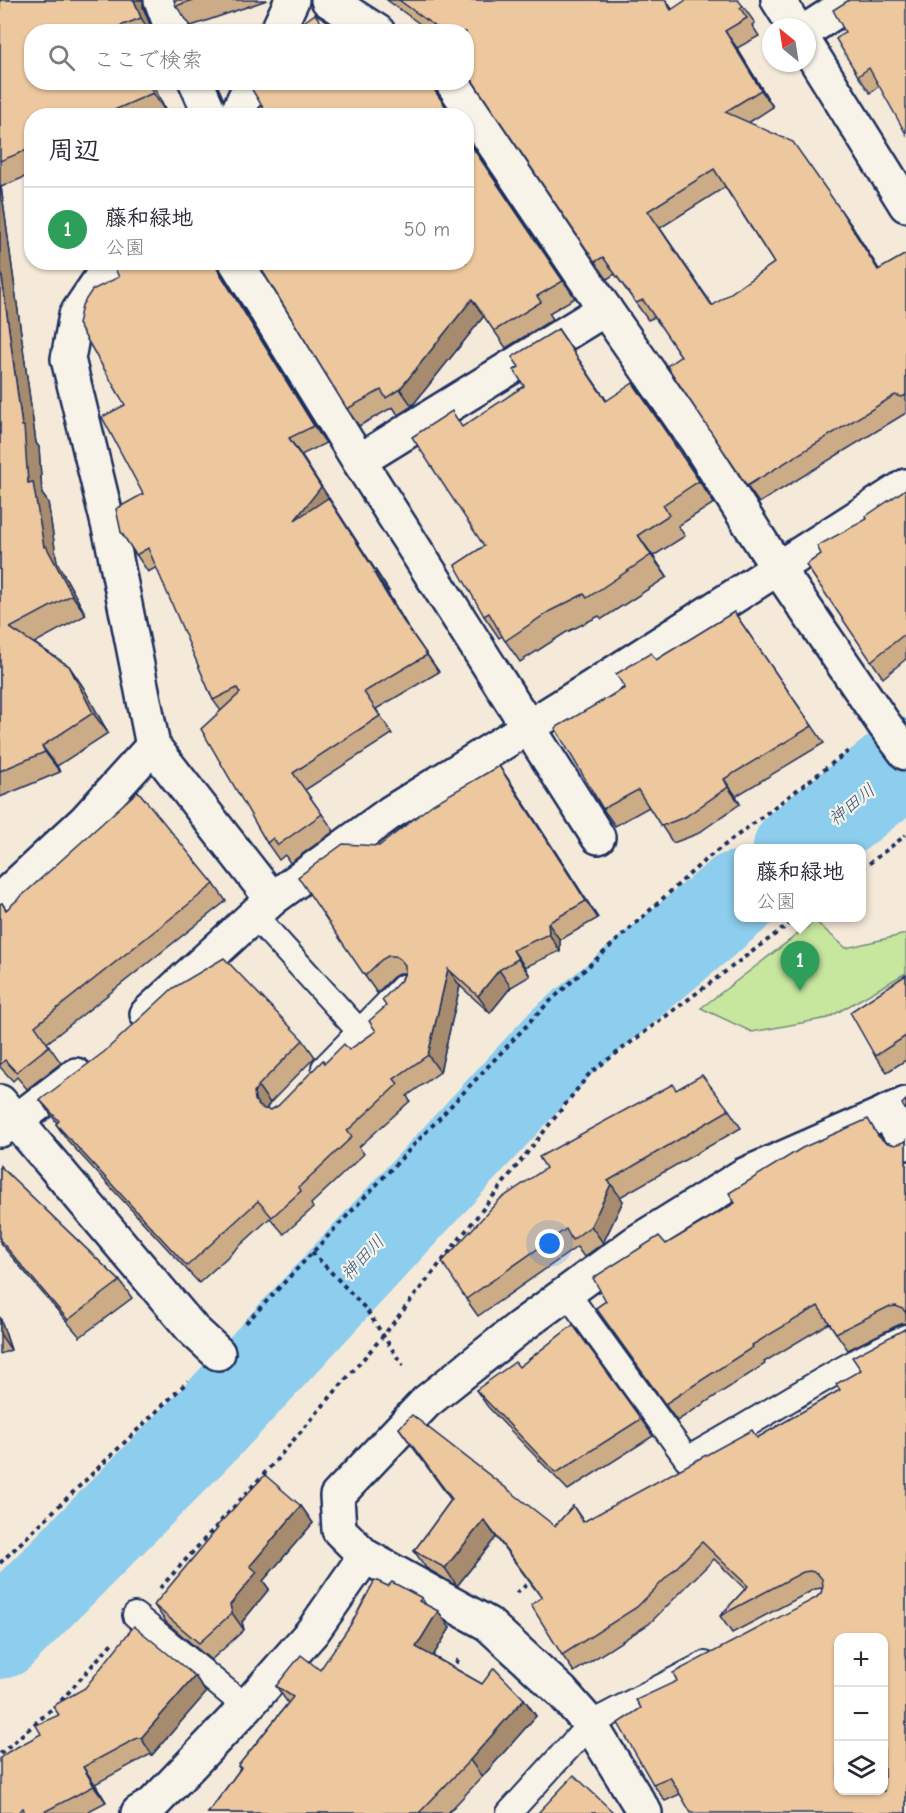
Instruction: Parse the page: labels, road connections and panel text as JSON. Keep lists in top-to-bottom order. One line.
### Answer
{"water":["神田川"],"north":"top left","page":{"search":"ここで検索","heading":"周辺","list":[{"mark":"1","name":"藤和緑地","note":"公園","value":"50 m"}],"popup":["藤和緑地","公園"],"pins":"1","map_buttons":["+","−"]}}
